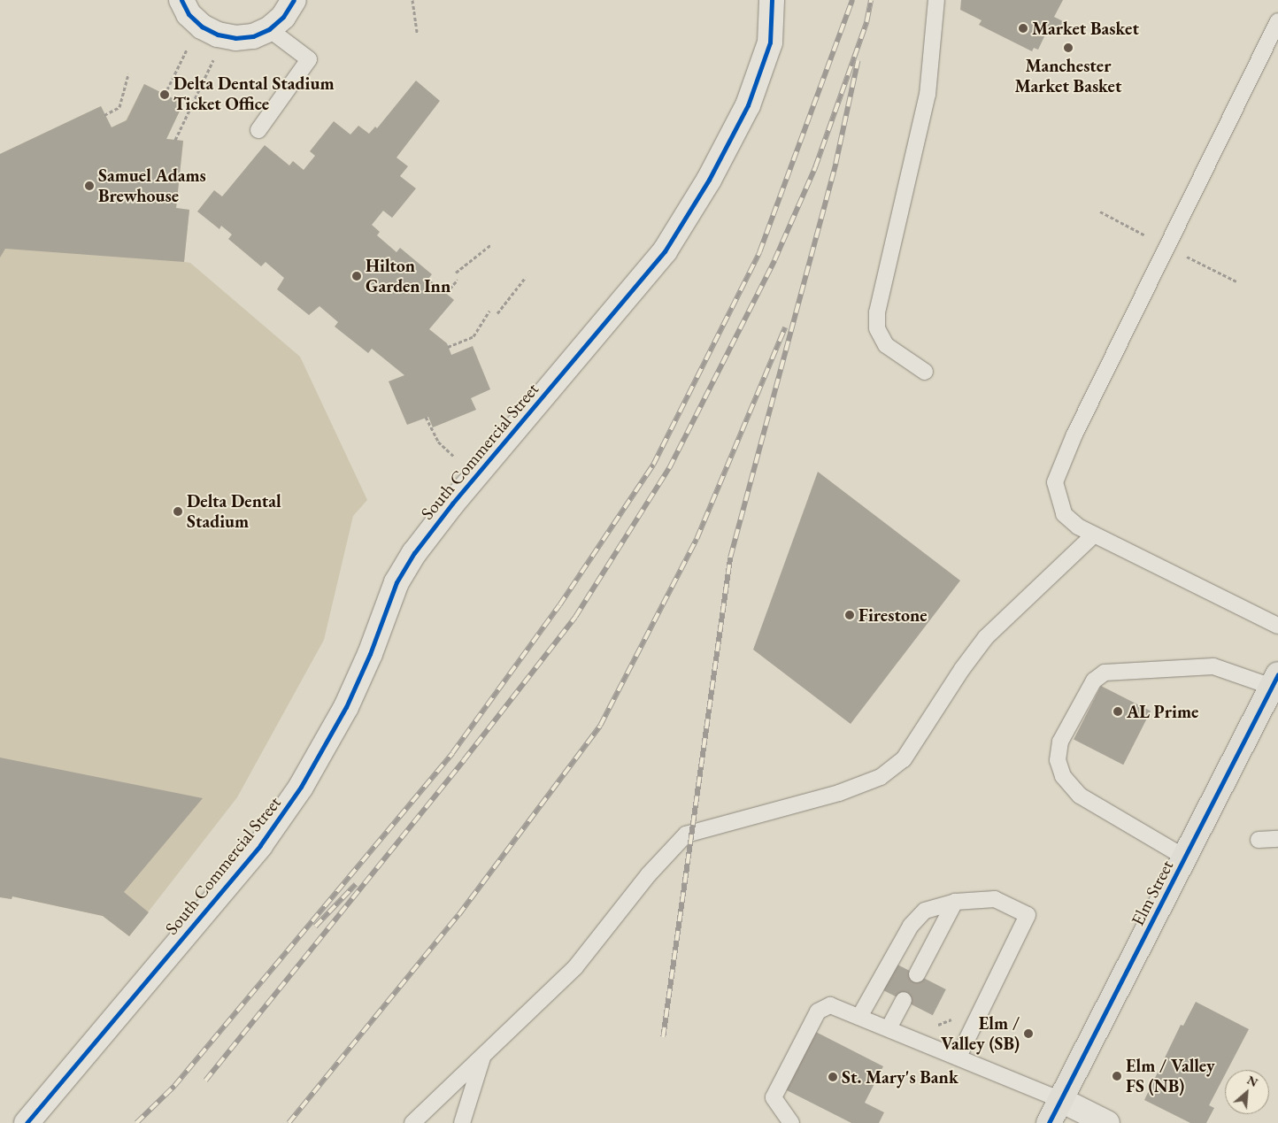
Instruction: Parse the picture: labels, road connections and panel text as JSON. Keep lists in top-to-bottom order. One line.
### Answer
{"streets":{"main road":["Elm Street"],"street":["South Commercial Street"]},"places":["Market Basket","Manchester Market Basket","Delta Dental Stadium Ticket Office","Samuel Adams Brewhouse","Hilton Garden Inn","Delta Dental Stadium","Firestone","AL Prime","Elm / Valley (SB)","Elm / Valley FS (NB)","St. Mary's Bank"],"north":"top right"}
